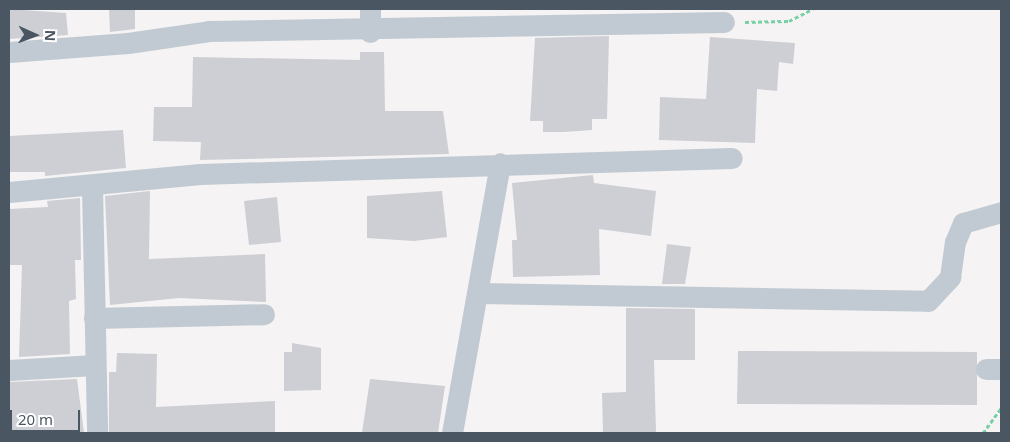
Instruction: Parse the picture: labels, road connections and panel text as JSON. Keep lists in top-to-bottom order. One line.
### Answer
{"scale_bar":"20 m","north":"right"}
